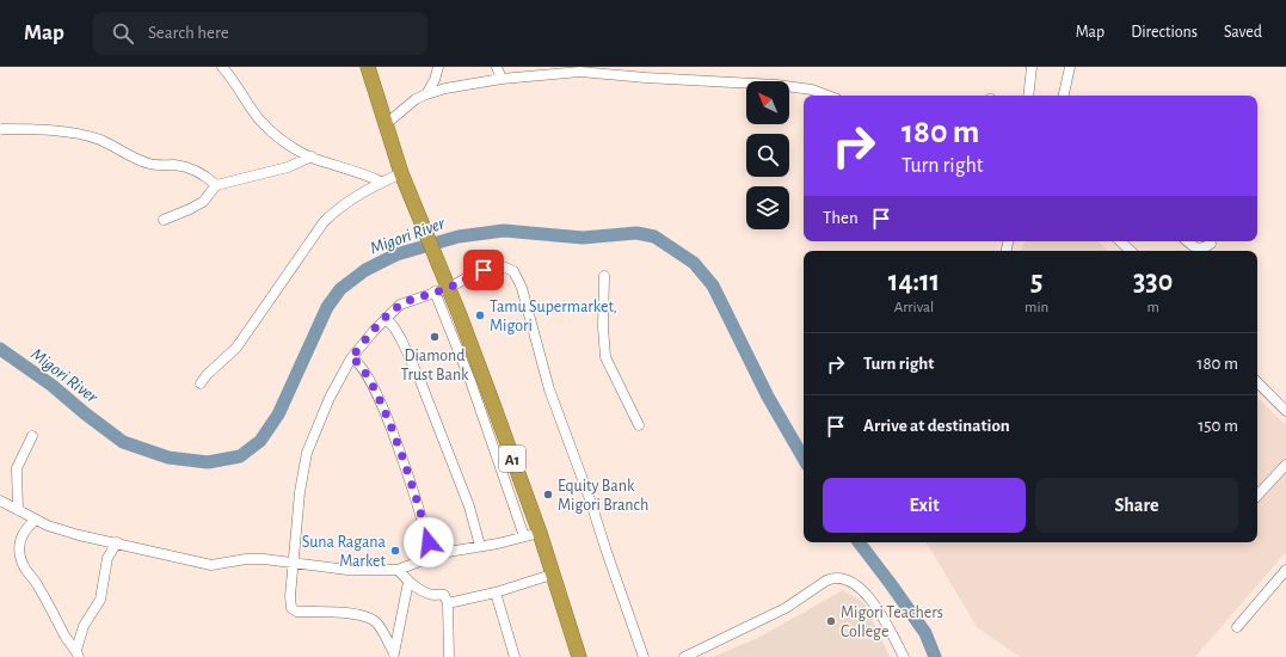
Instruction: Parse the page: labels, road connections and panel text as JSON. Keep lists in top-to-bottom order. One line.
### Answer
{"streets":{"highway":["A1"]},"water":["Migori River"],"places":["Tamu Supermarket, Migori","Diamond Trust Bank","Equity Bank Migori Branch","Suna Ragana Market","Migori Teachers College"],"north":"top left","page":{"header":"Map","search":"Search here","nav":["Map","Directions","Saved"],"turn":["180 m","Turn right"],"then":"Then","eta":["14:11","Arrival","5","min","330","m"],"list":[{"name":"Turn right","value":"180 m"},{"name":"Arrive at destination","value":"150 m"}],"buttons":["Exit","Share"]}}
